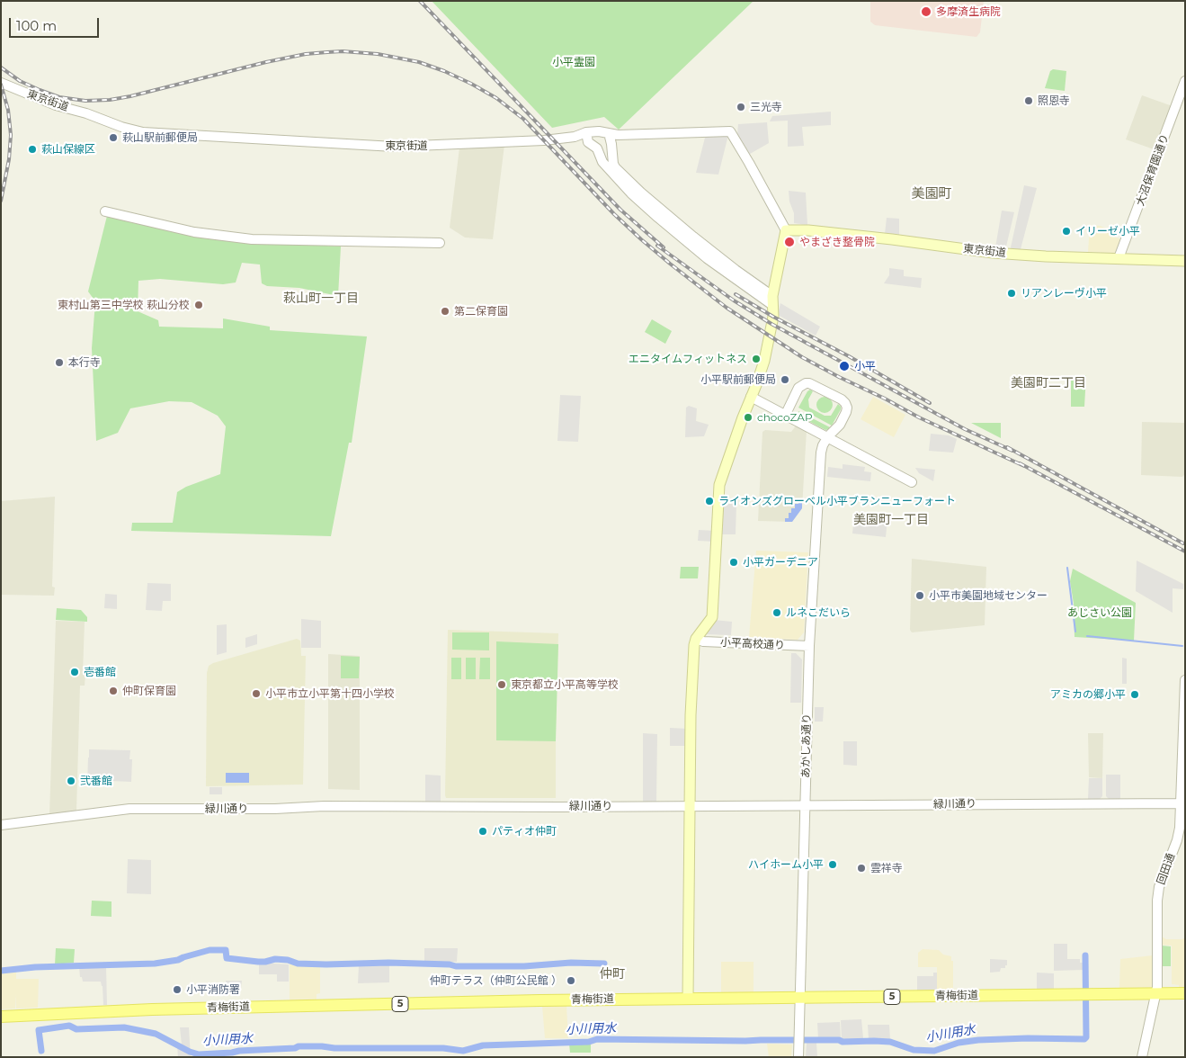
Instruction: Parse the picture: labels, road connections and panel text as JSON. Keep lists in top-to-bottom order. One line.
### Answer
{"streets":{"main road":["東京街道","青梅街道","5"],"street":["大沼保育園通り","小平高校通り","あかしあ通り","緑川通り","回田通"]},"crossings":[["東京街道","大沼保育園通り"],["小平高校通り","あかしあ通り"],["あかしあ通り","緑川通り"],["あかしあ通り","青梅街道"],["緑川通り","回田通"],["回田通","青梅街道"]],"districts":["美園町","萩山町一丁目","美園町二丁目","美園町一丁目","仲町"],"water":["小川用水"],"parks":["小平霊園","あじさい公園"],"places":["多摩済生病院","照恩寺","三光寺","萩山駅前郵便局","萩山保線区","イリーゼ小平","やまざき整骨院","リアンレーヴ小平","東村山第三中学校 萩山分校","第二保育園","エニタイムフィットネス","本行寺","小平","小平駅前郵便局","chocoZAP","ライオンズグローベル小平ブランニューフォート","小平ガーデニア","小平市美園地域センター","ルネこだいら","壱番館","東京都立小平高等学校","仲町保育園","小平市立小平第十四小学校","アミカの郷小平","弐番館","パティオ仲町","ハイホーム小平","雲祥寺","仲町テラス（仲町公民館 ）","小平消防署"],"scale_bar":"100 m"}
